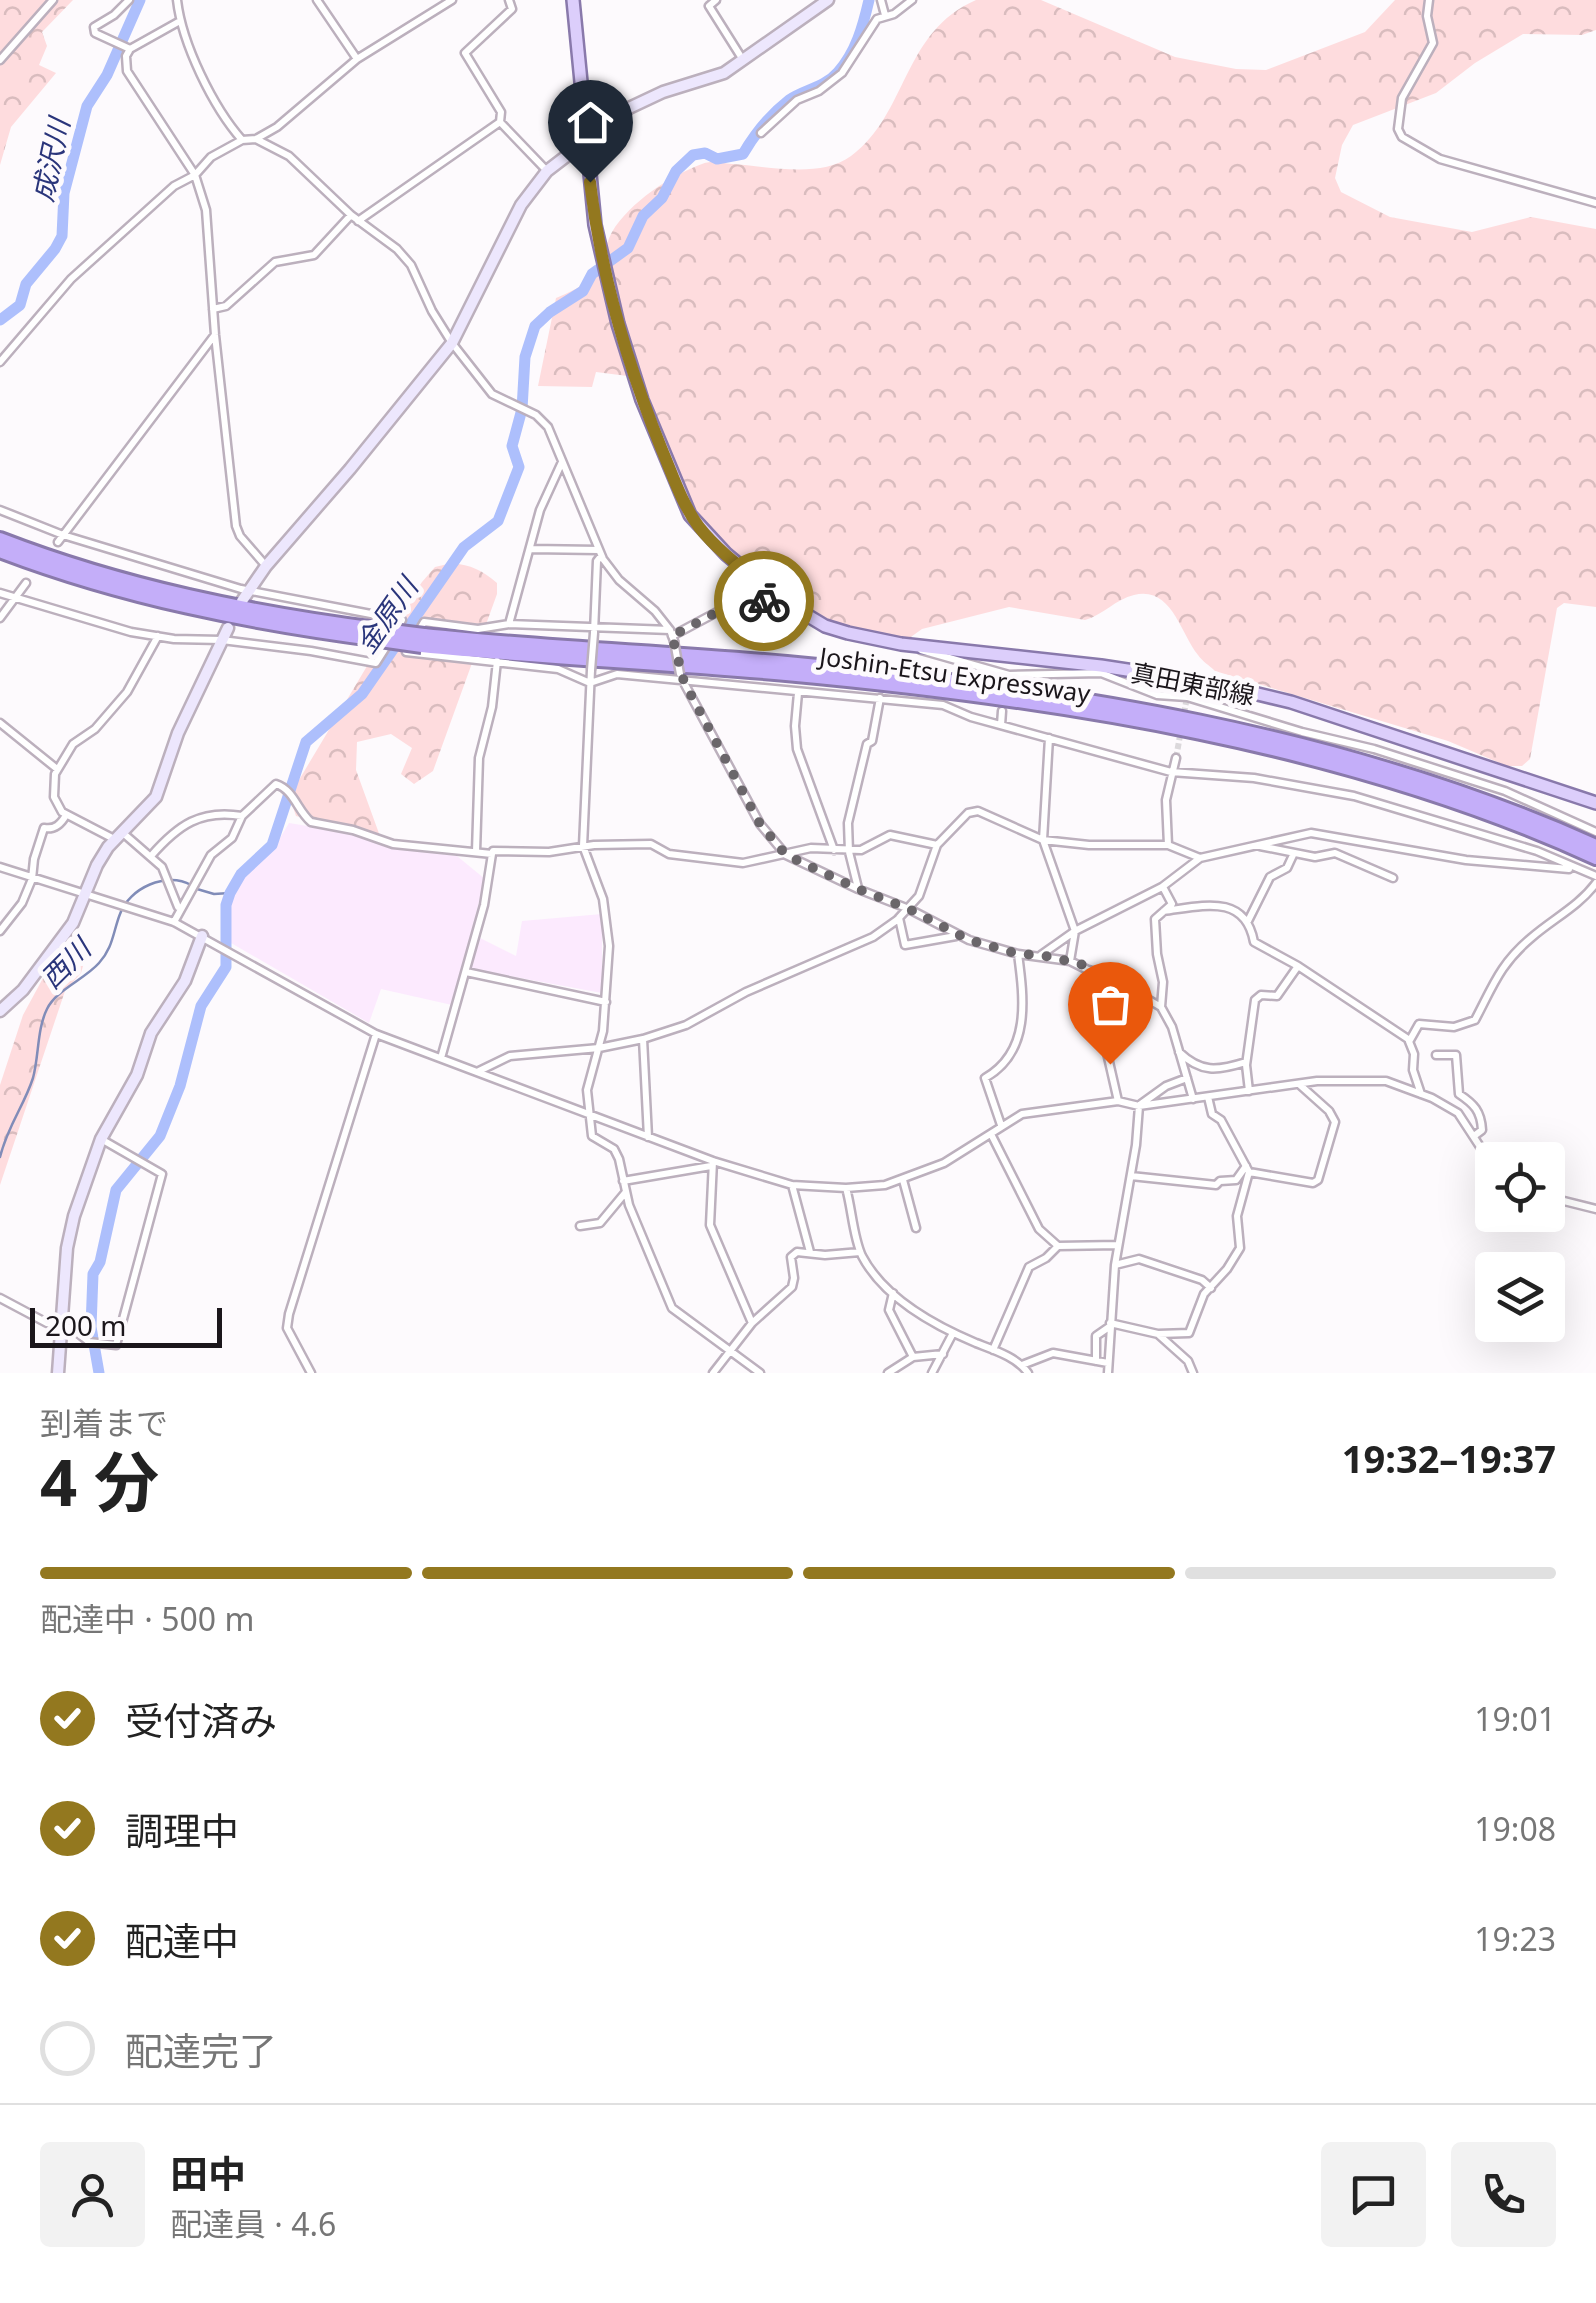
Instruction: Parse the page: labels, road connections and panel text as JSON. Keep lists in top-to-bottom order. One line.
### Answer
{"streets":{"highway":["Joshin-Etsu Expressway"],"main road":["真田東部線"]},"water":["成沢川","金原川","西川"],"scale_bar":"200 m","page":{"scale":"200 m","heading":["4 分","到着まで","19:32–19:37"],"panel":["田中","配達員 · 4.6"],"bar":"配達中 · 500 m","list":[["受付済み","19:01"],["調理中","19:08"],["配達中","19:23"],"配達完了"]}}
